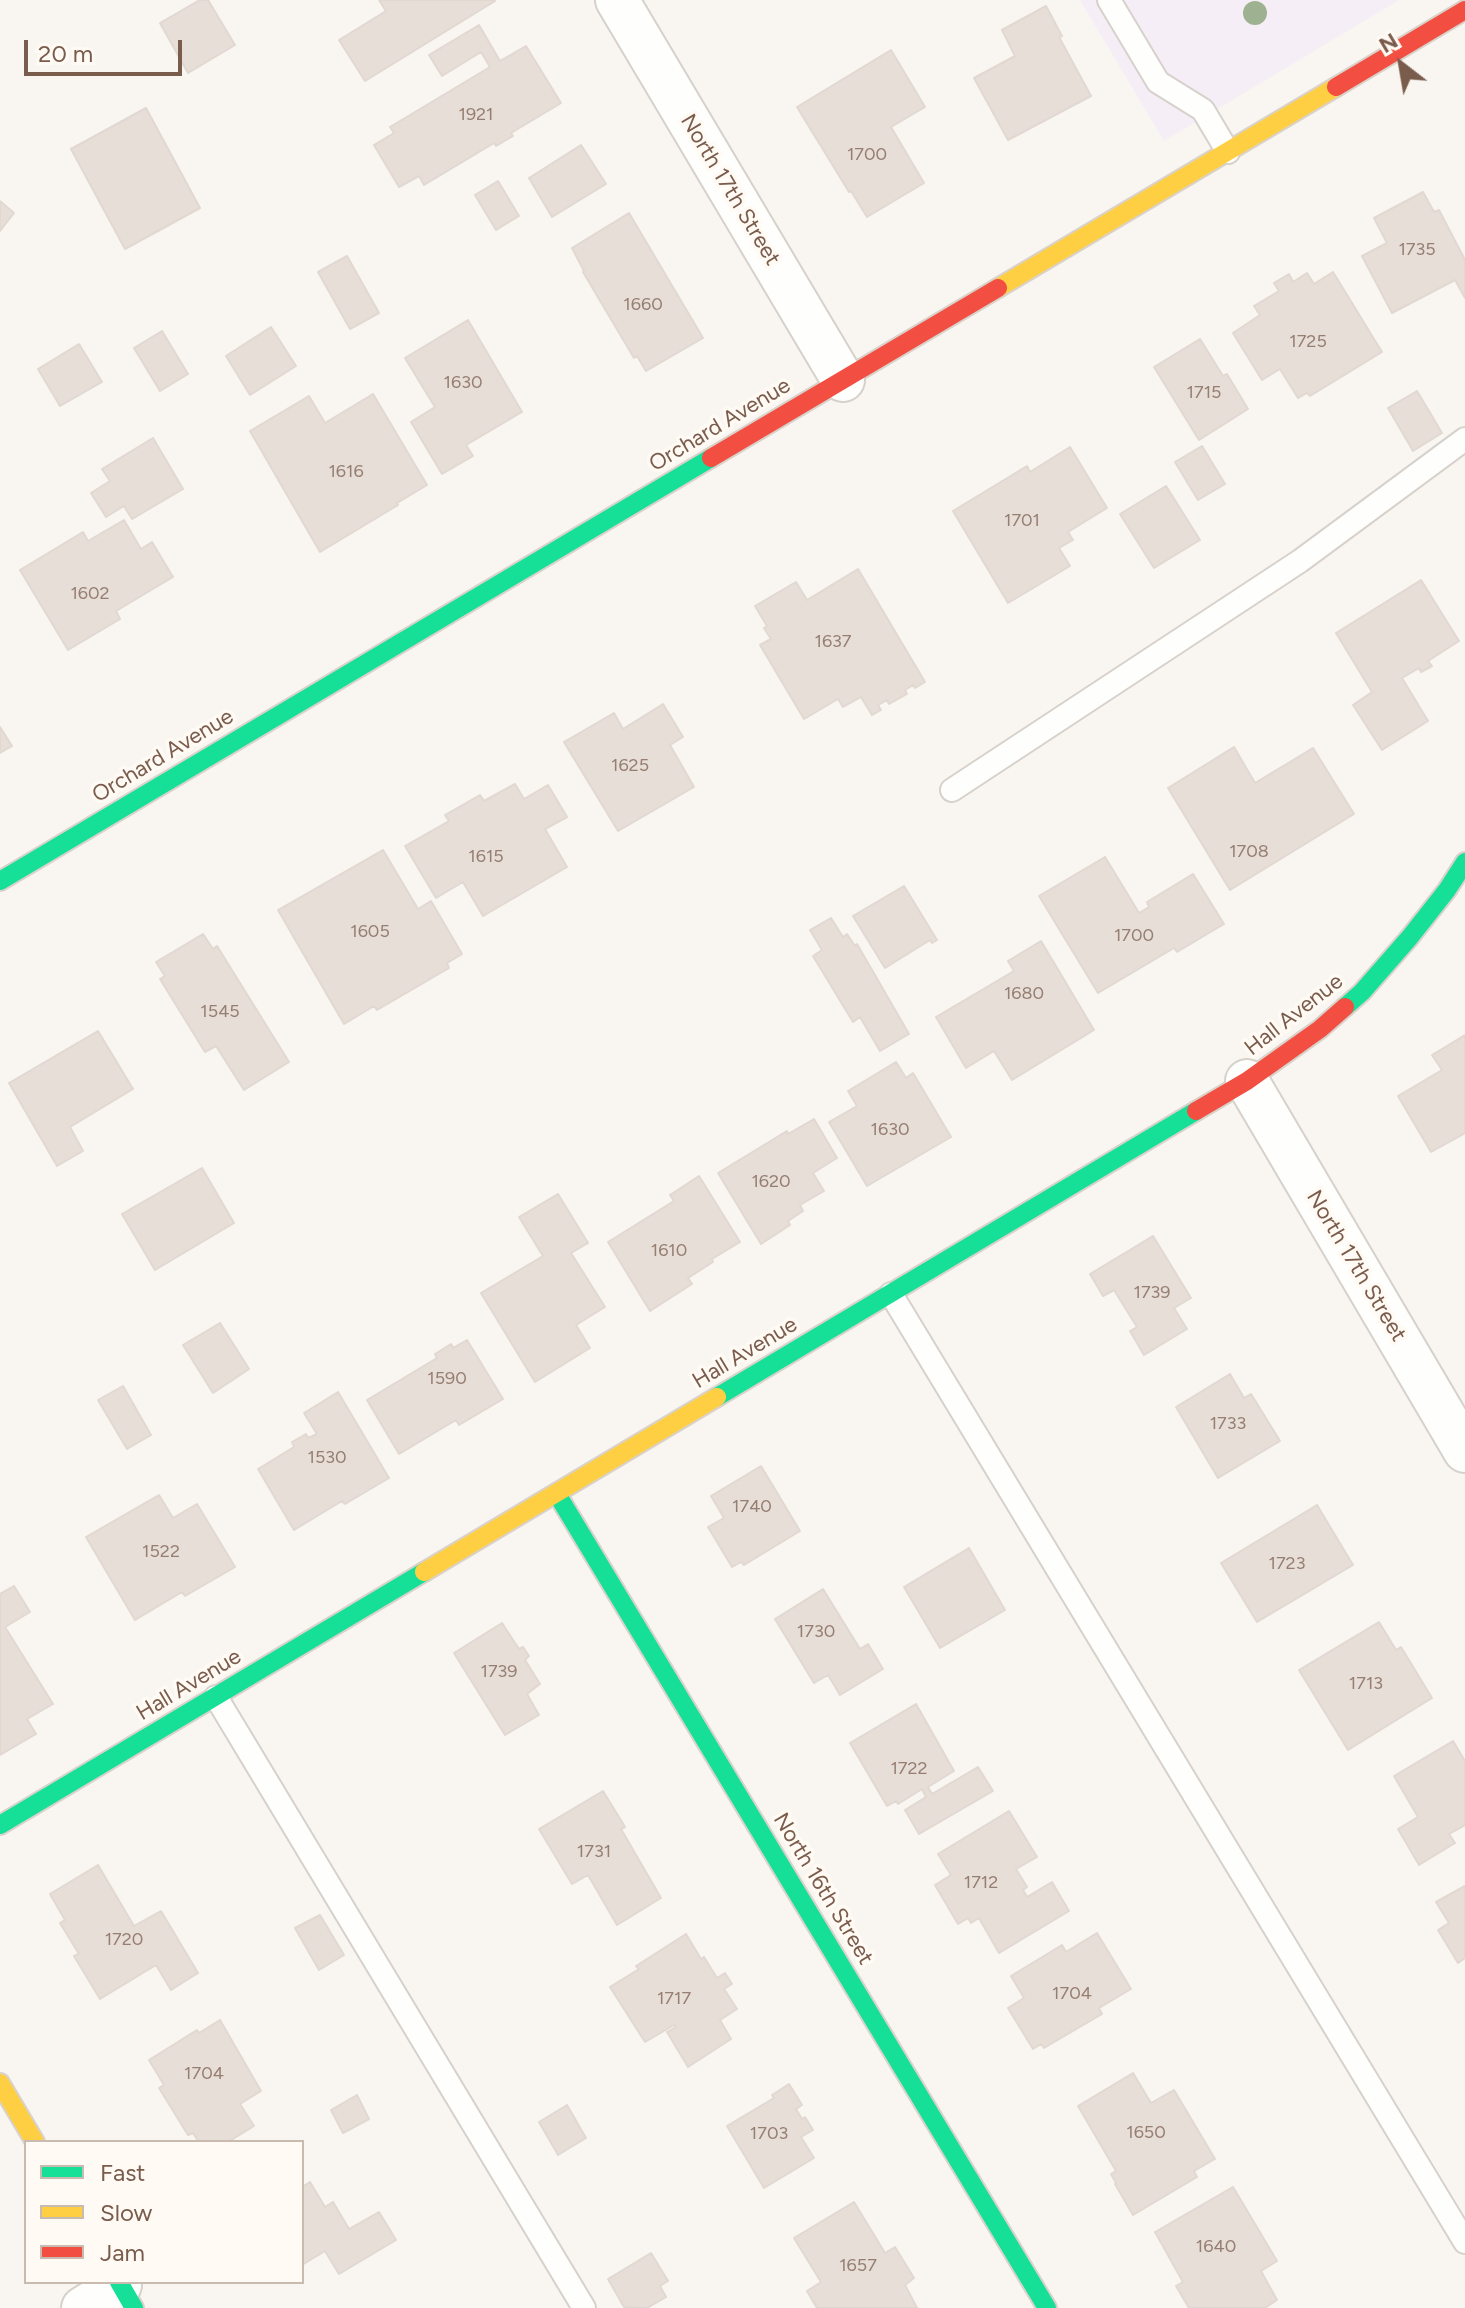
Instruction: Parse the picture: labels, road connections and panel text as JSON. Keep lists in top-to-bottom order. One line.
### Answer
{"streets":{"street":["North 17th Street","Orchard Avenue","Hall Avenue","North 16th Street"]},"crossings":[["North 17th Street","Orchard Avenue"],["North 17th Street","Hall Avenue"],["Hall Avenue","North 16th Street"]],"house_numbers":["1921","1700","1735","1660","1725","1630","1715","1616","1701","1602","1637","1625","1708","1615","1605","1700","1680","1545","1630","1620","1610","1739","1590","1733","1530","1740","1522","1723","1730","1739","1713","1722","1731","1712","1720","1704","1717","1704","1650","1703","1640","1657"],"legend":["Fast","Slow","Jam"],"scale_bar":"20 m","north":"top left"}
